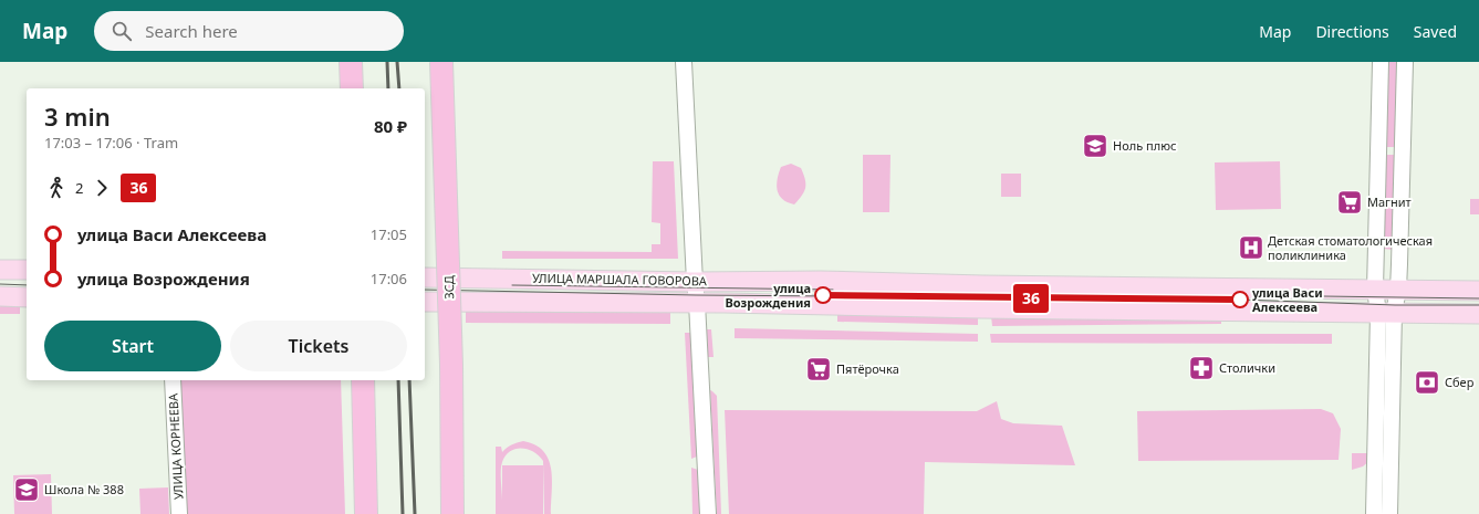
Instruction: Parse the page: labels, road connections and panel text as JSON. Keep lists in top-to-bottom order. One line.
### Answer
{"streets":{"highway":["ЗСД"],"main road":["УЛИЦА МАРШАЛА ГОВОРОВА"],"street":["УЛИЦА КОРНЕЕВА"]},"places":{"school or university":["Ноль плюс","Школа № 388"],"supermarket":["Магнит","Пятёрочка"],"hospital":["Детская стоматологическая поликлиника"],"other":["улица Возрождения","улица Васи Алексеева"],"pharmacy":["Столички"],"bank":["Сбер"]},"lines":["tram line 36"],"page":{"header":"Map","search":"Search here","nav":["Map","Directions","Saved"],"on_map":"36","heading":["3 min","17:03 – 17:06 · Tram","80 ₽"],"legs":["2","36"],"list":[{"name":"улица Васи Алексеева","value":"17:05"},{"name":"улица Возрождения","value":"17:06"}],"buttons":["Start","Tickets"]}}
